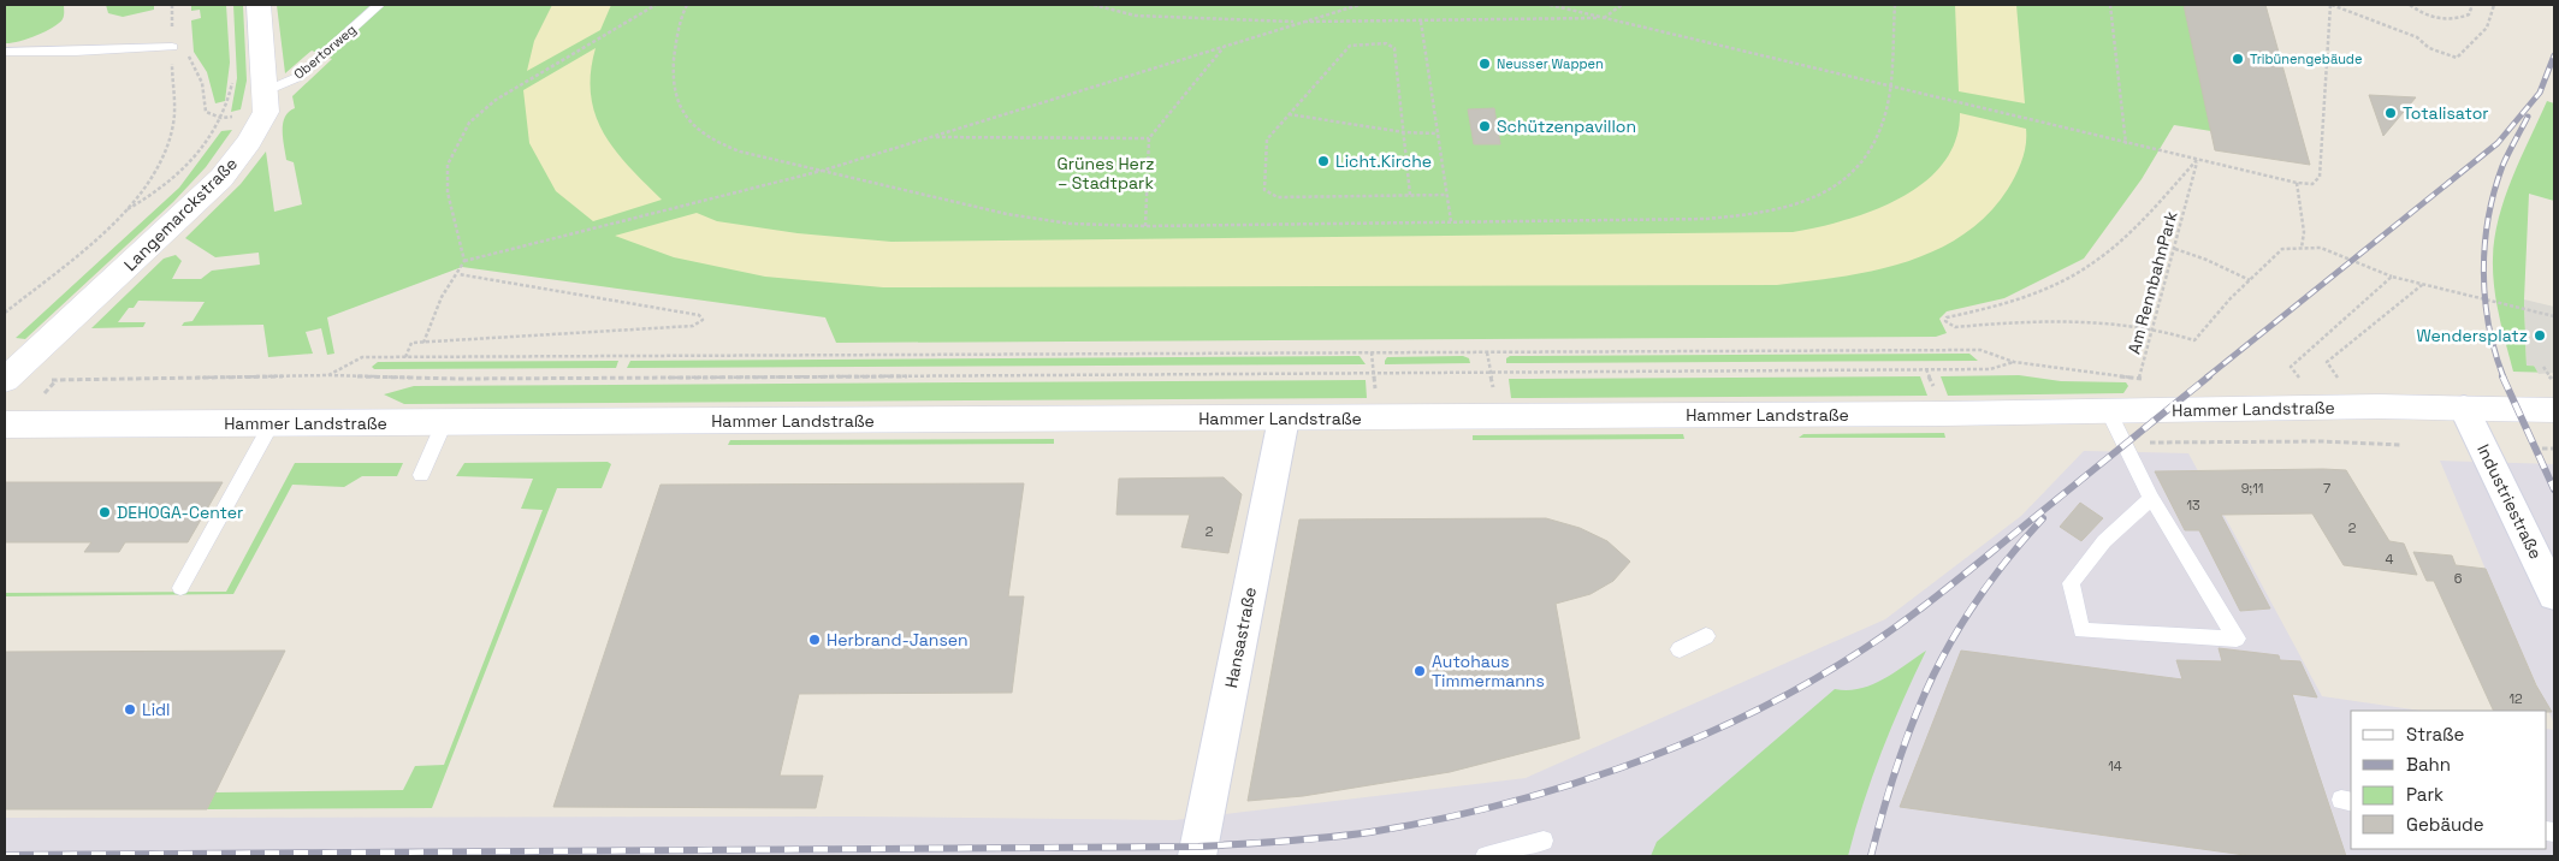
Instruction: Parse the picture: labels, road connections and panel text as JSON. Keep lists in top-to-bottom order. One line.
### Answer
{"streets":{"main road":["Langemarckstraße","Hammer Landstraße"],"street":["Industriestraße","Hansastraße"],"lane":["Obertorweg"],"path":["Am RennbahnPark"]},"crossings":[["Obertorweg","Langemarckstraße"],["Am RennbahnPark","Hammer Landstraße"],["Hammer Landstraße","Industriestraße"],["Hammer Landstraße","Hansastraße"]],"parks":["Grünes Herz – Stadtpark"],"places":["Tribünengebäude","Neusser Wappen","Totalisator","Schützenpavillon","Licht.Kirche","Wendersplatz","DEHOGA-Center","Herbrand-Jansen","Autohaus Timmermanns","Lidl"],"house_numbers":["9;11","7","13","2","2","4","6","12","14"],"legend":["Straße","Bahn","Park","Gebäude"]}
